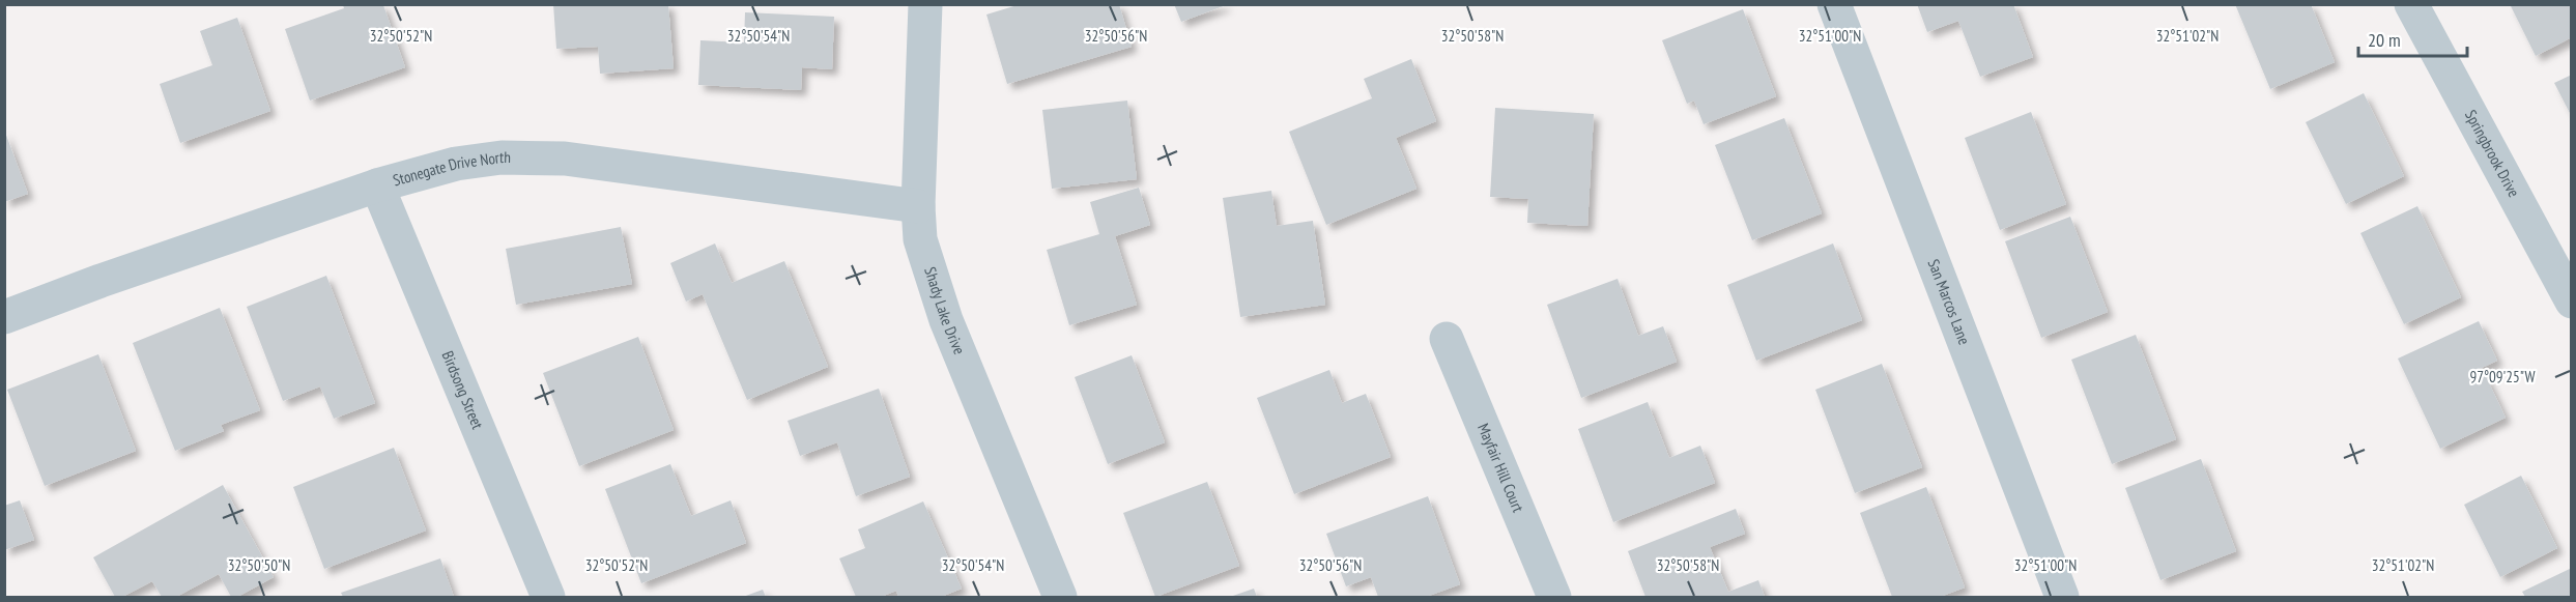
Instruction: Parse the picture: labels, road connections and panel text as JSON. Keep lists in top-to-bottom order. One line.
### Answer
{"streets":{"street":["Springbrook Drive","Stonegate Drive North","San Marcos Lane","Shady Lake Drive","Birdsong Street","Mayfair Hill Court"]},"crossings":[["Stonegate Drive North","Shady Lake Drive"],["Stonegate Drive North","Birdsong Street"]],"scale_bar":"20 m","coordinates":["32°50'52\"N","32°50'54\"N","32°50'56\"N","32°50'58\"N","32°51'00\"N","32°51'02\"N","97°09'25\"W","32°50'50\"N"]}
